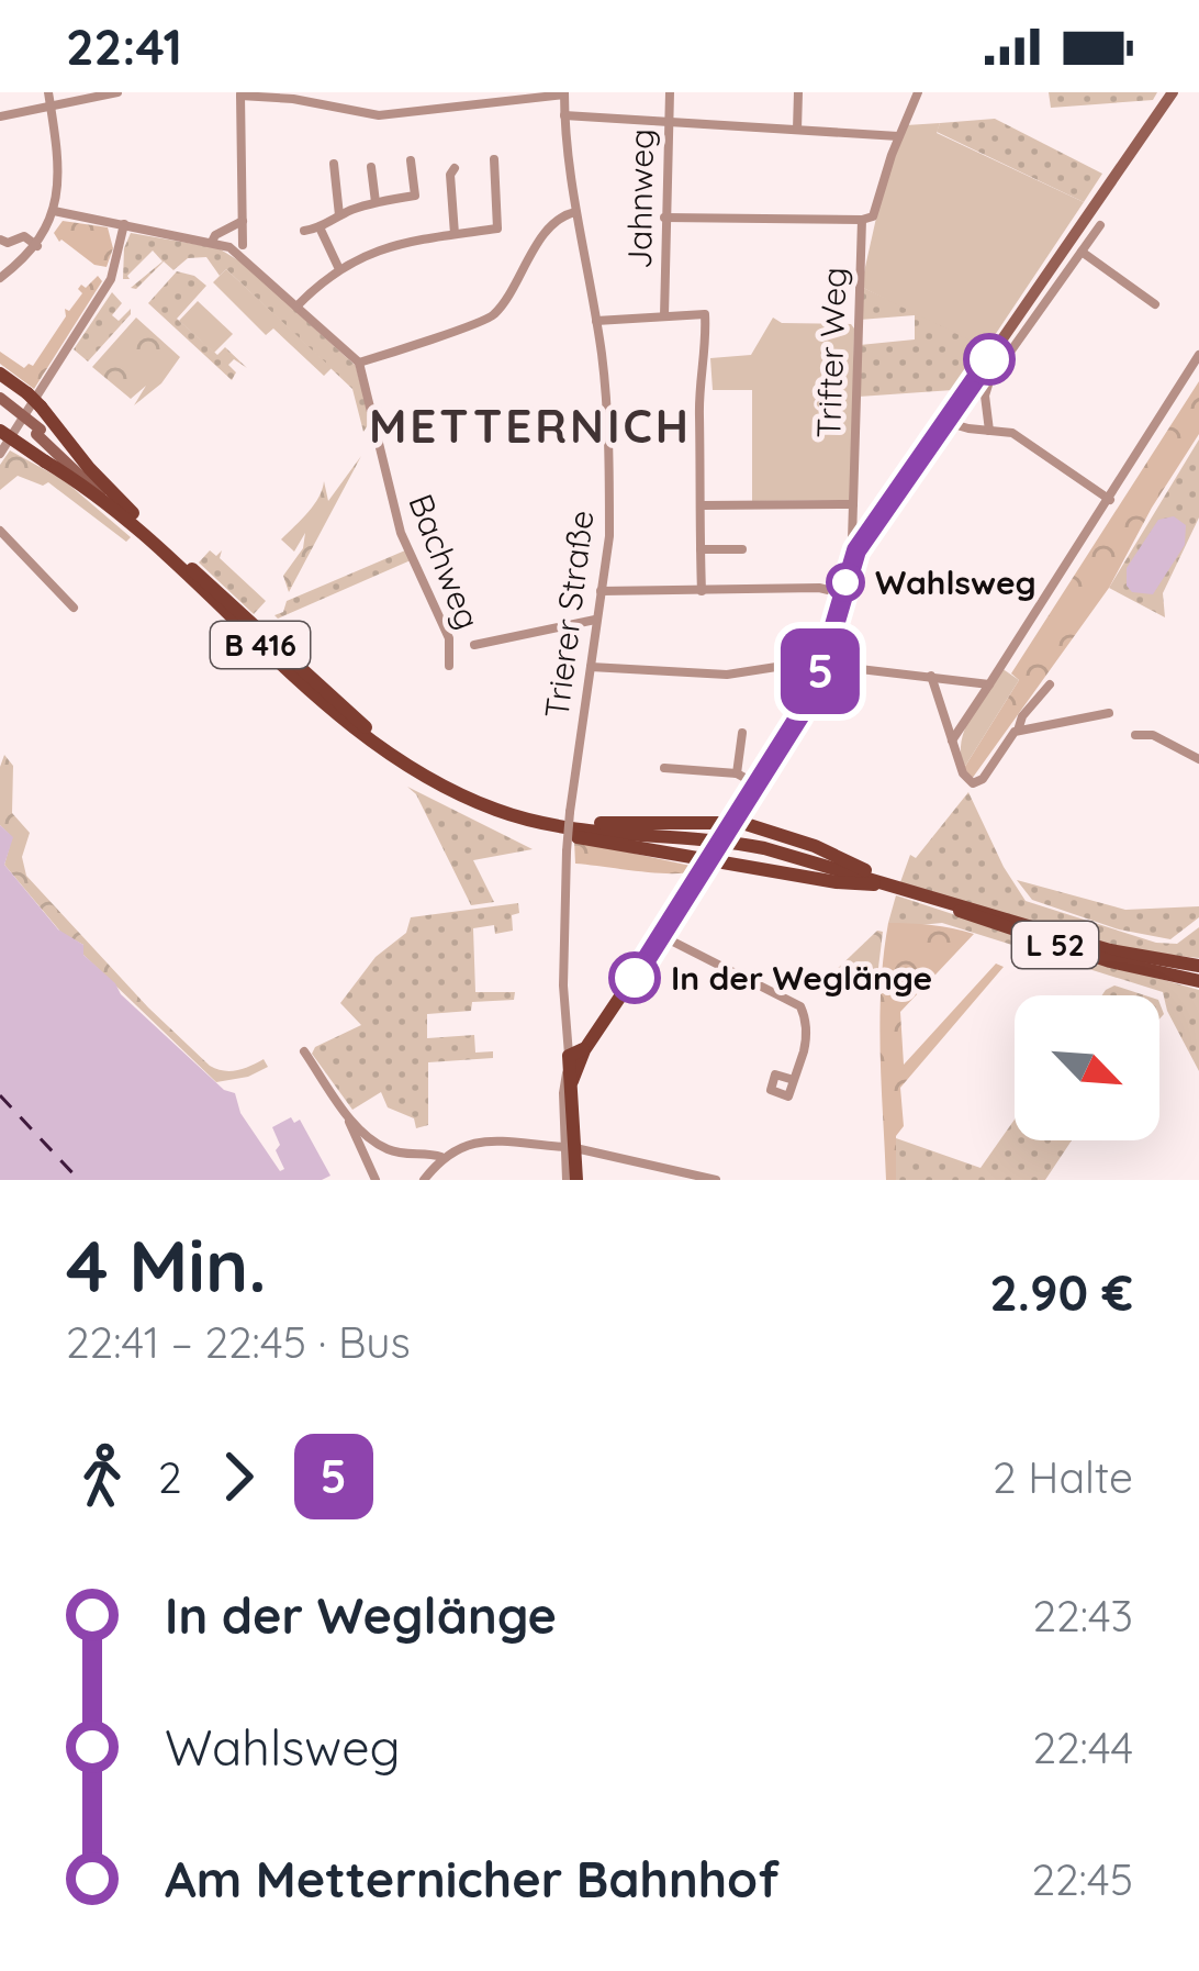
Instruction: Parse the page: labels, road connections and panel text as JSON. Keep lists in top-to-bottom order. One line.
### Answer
{"streets":{"main road":["Trierer Straße","B 416","L 52"],"street":["Jahnweg","Trifter Weg","Bachweg"]},"crossings":[["Jahnweg","Trierer Straße"],["B 416","L 52"]],"districts":["METTERNICH"],"places":["Wahlsweg","In der Weglänge"],"lines":["bus line 5"],"north":"bottom right","page":{"status":"22:41","on_map":"5","heading":["4 Min.","22:41 – 22:45 · Bus","2.90 €"],"legs":["2","5","2 Halte"],"list":[{"name":"In der Weglänge","value":"22:43"},{"name":"Wahlsweg","value":"22:44"},{"name":"Am Metternicher Bahnhof","value":"22:45"}]}}
